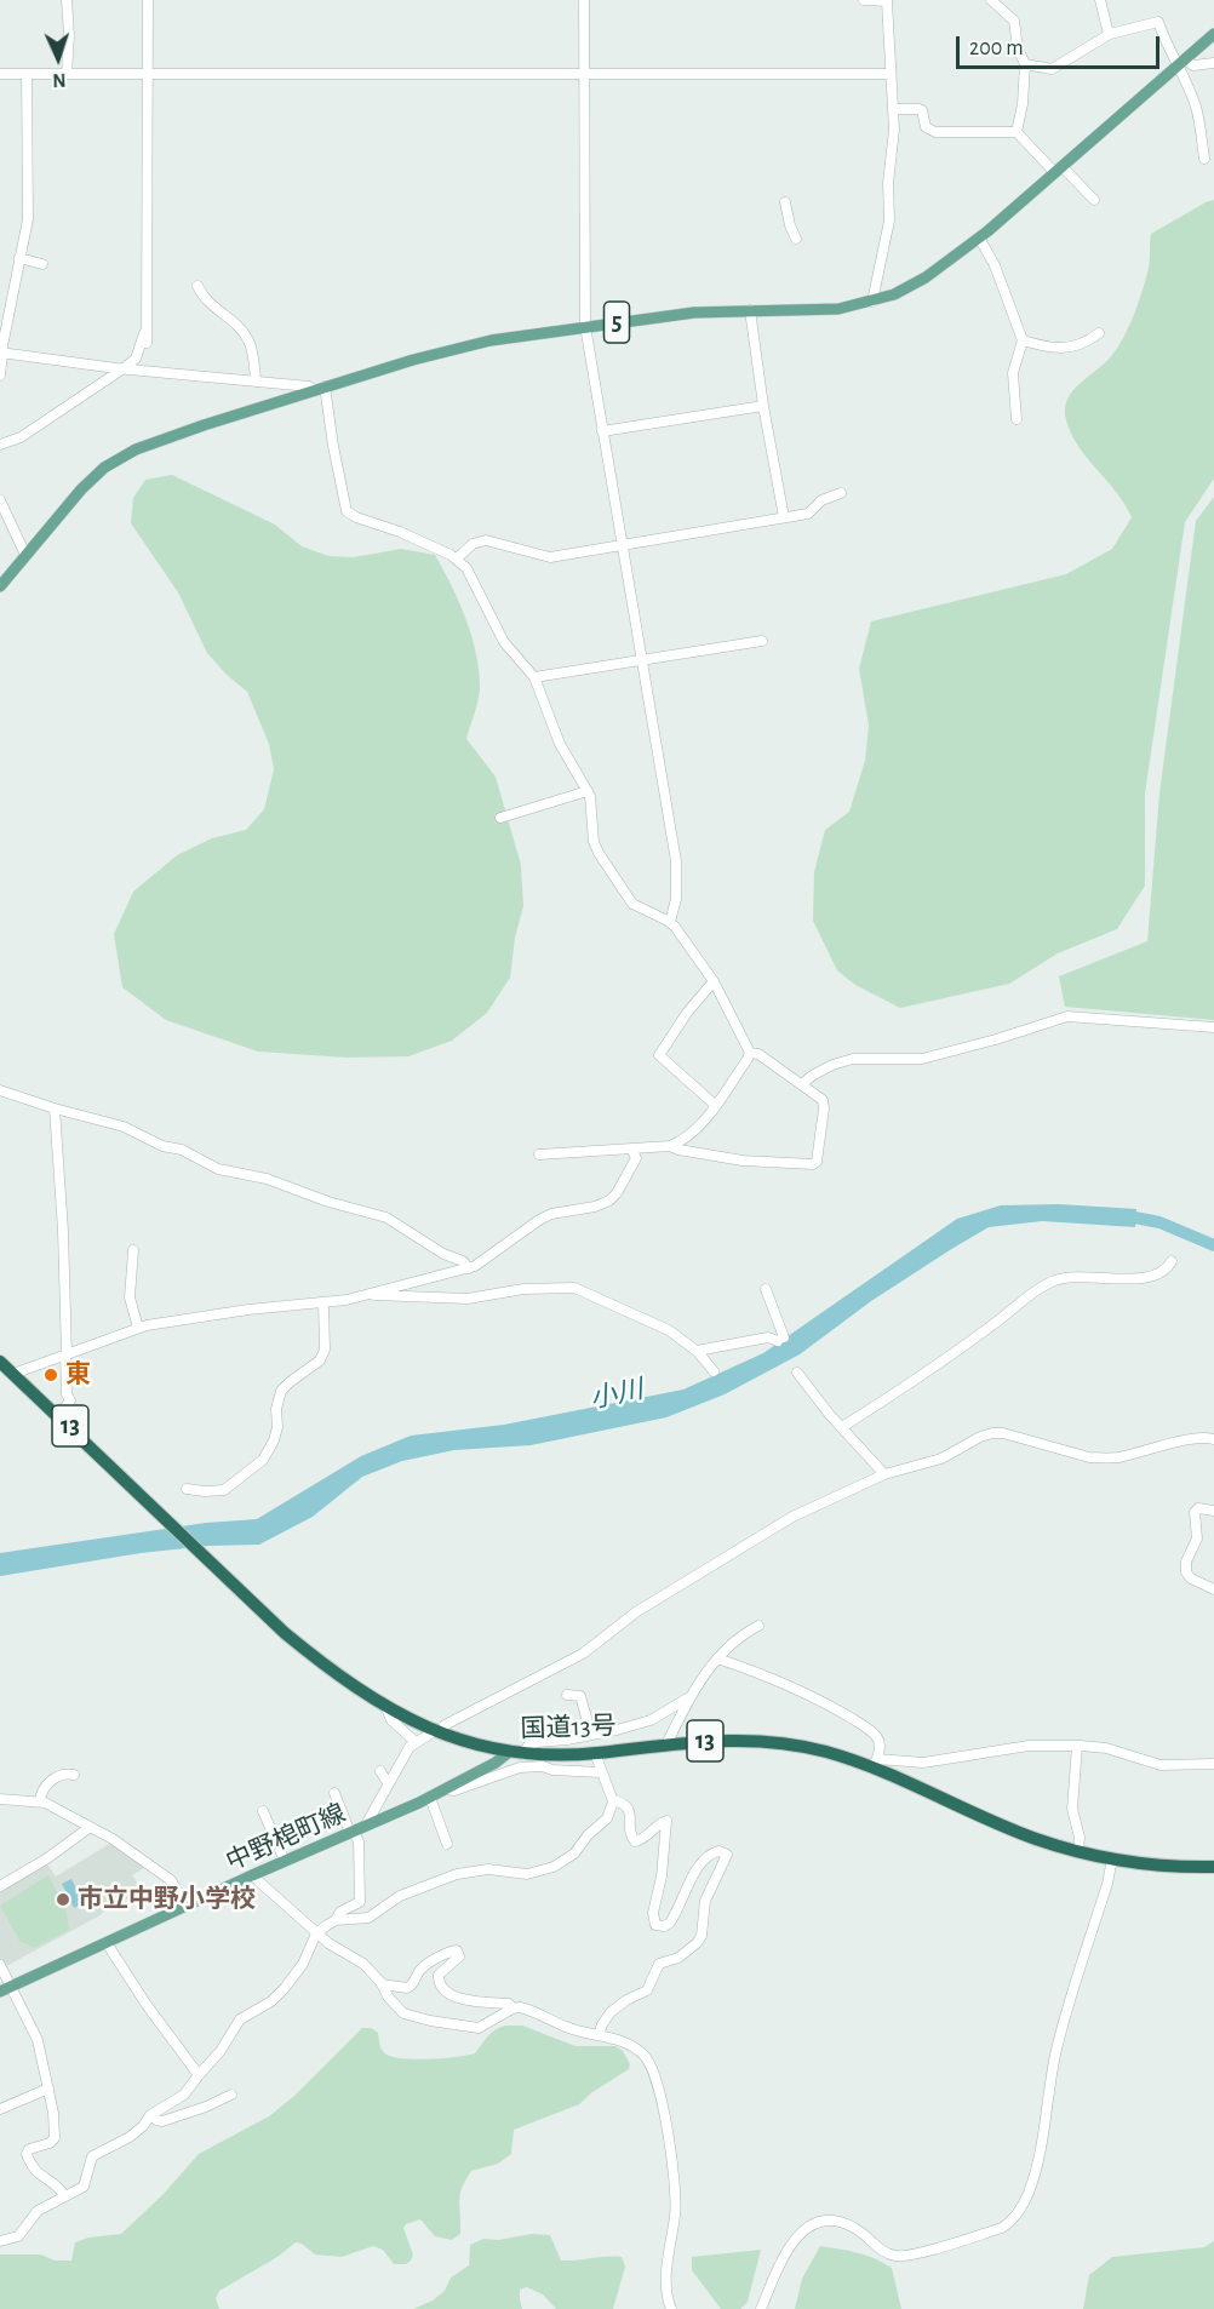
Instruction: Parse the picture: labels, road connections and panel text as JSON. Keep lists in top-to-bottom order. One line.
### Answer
{"streets":{"highway":["13","国道13号"],"main road":["5","中野梍町線"]},"crossings":[["国道13号","中野梍町線"]],"water":["小川"],"places":["東","市立中野小学校"],"scale_bar":"200 m","north":"bottom"}
